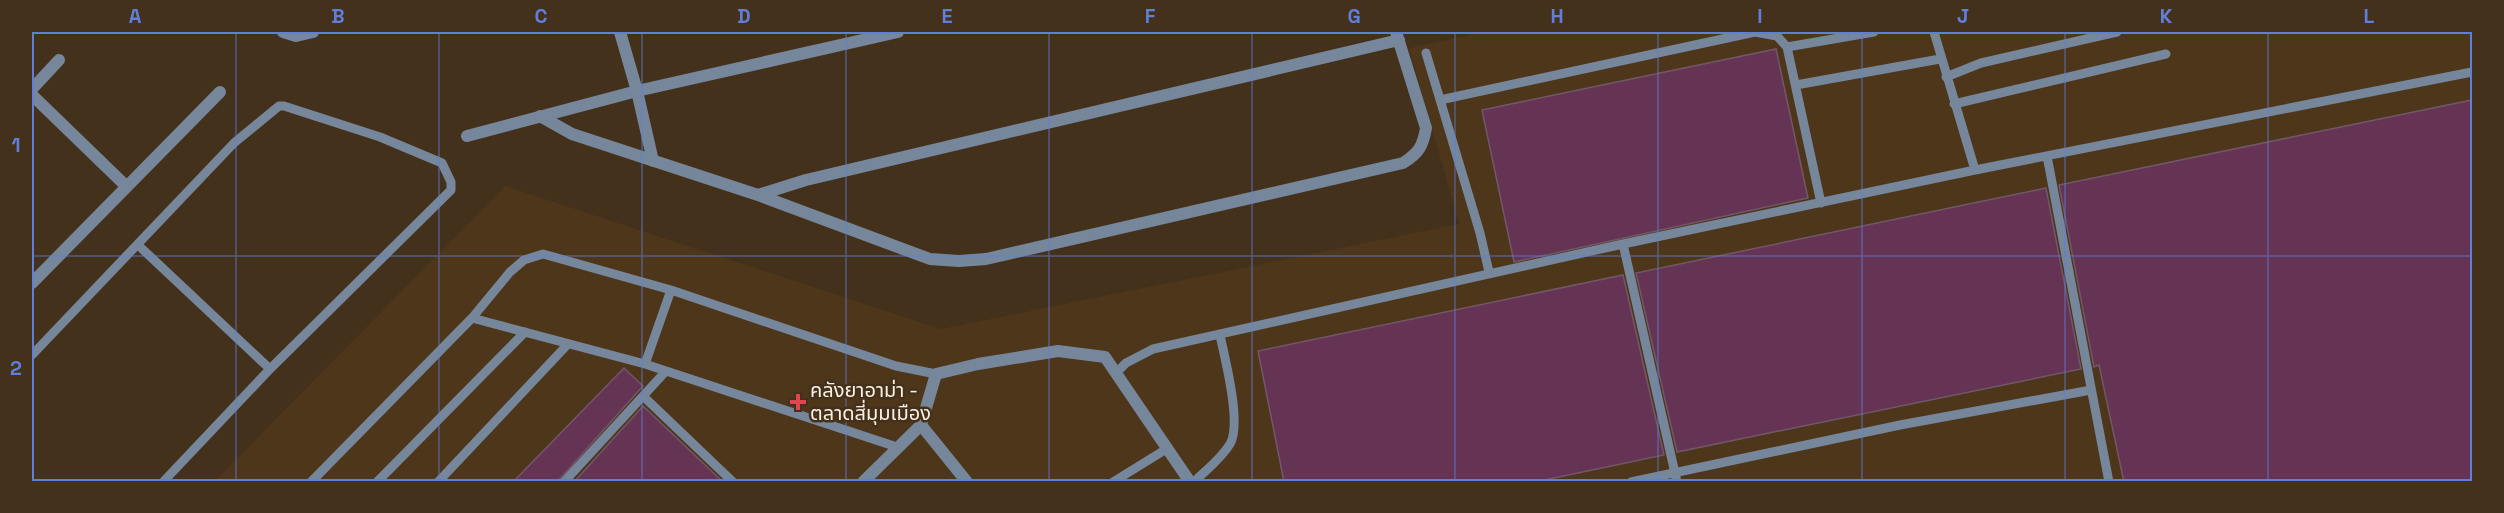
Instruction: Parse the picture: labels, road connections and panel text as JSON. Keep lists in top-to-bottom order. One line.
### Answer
{"places":{"health":["คลังยาอาม่า - ตลาดสี่มุมเมือง"]},"grid":{"columns":["A","B","C","D","E","F","G","H","I","J","K","L"],"rows":["1","2"]}}
